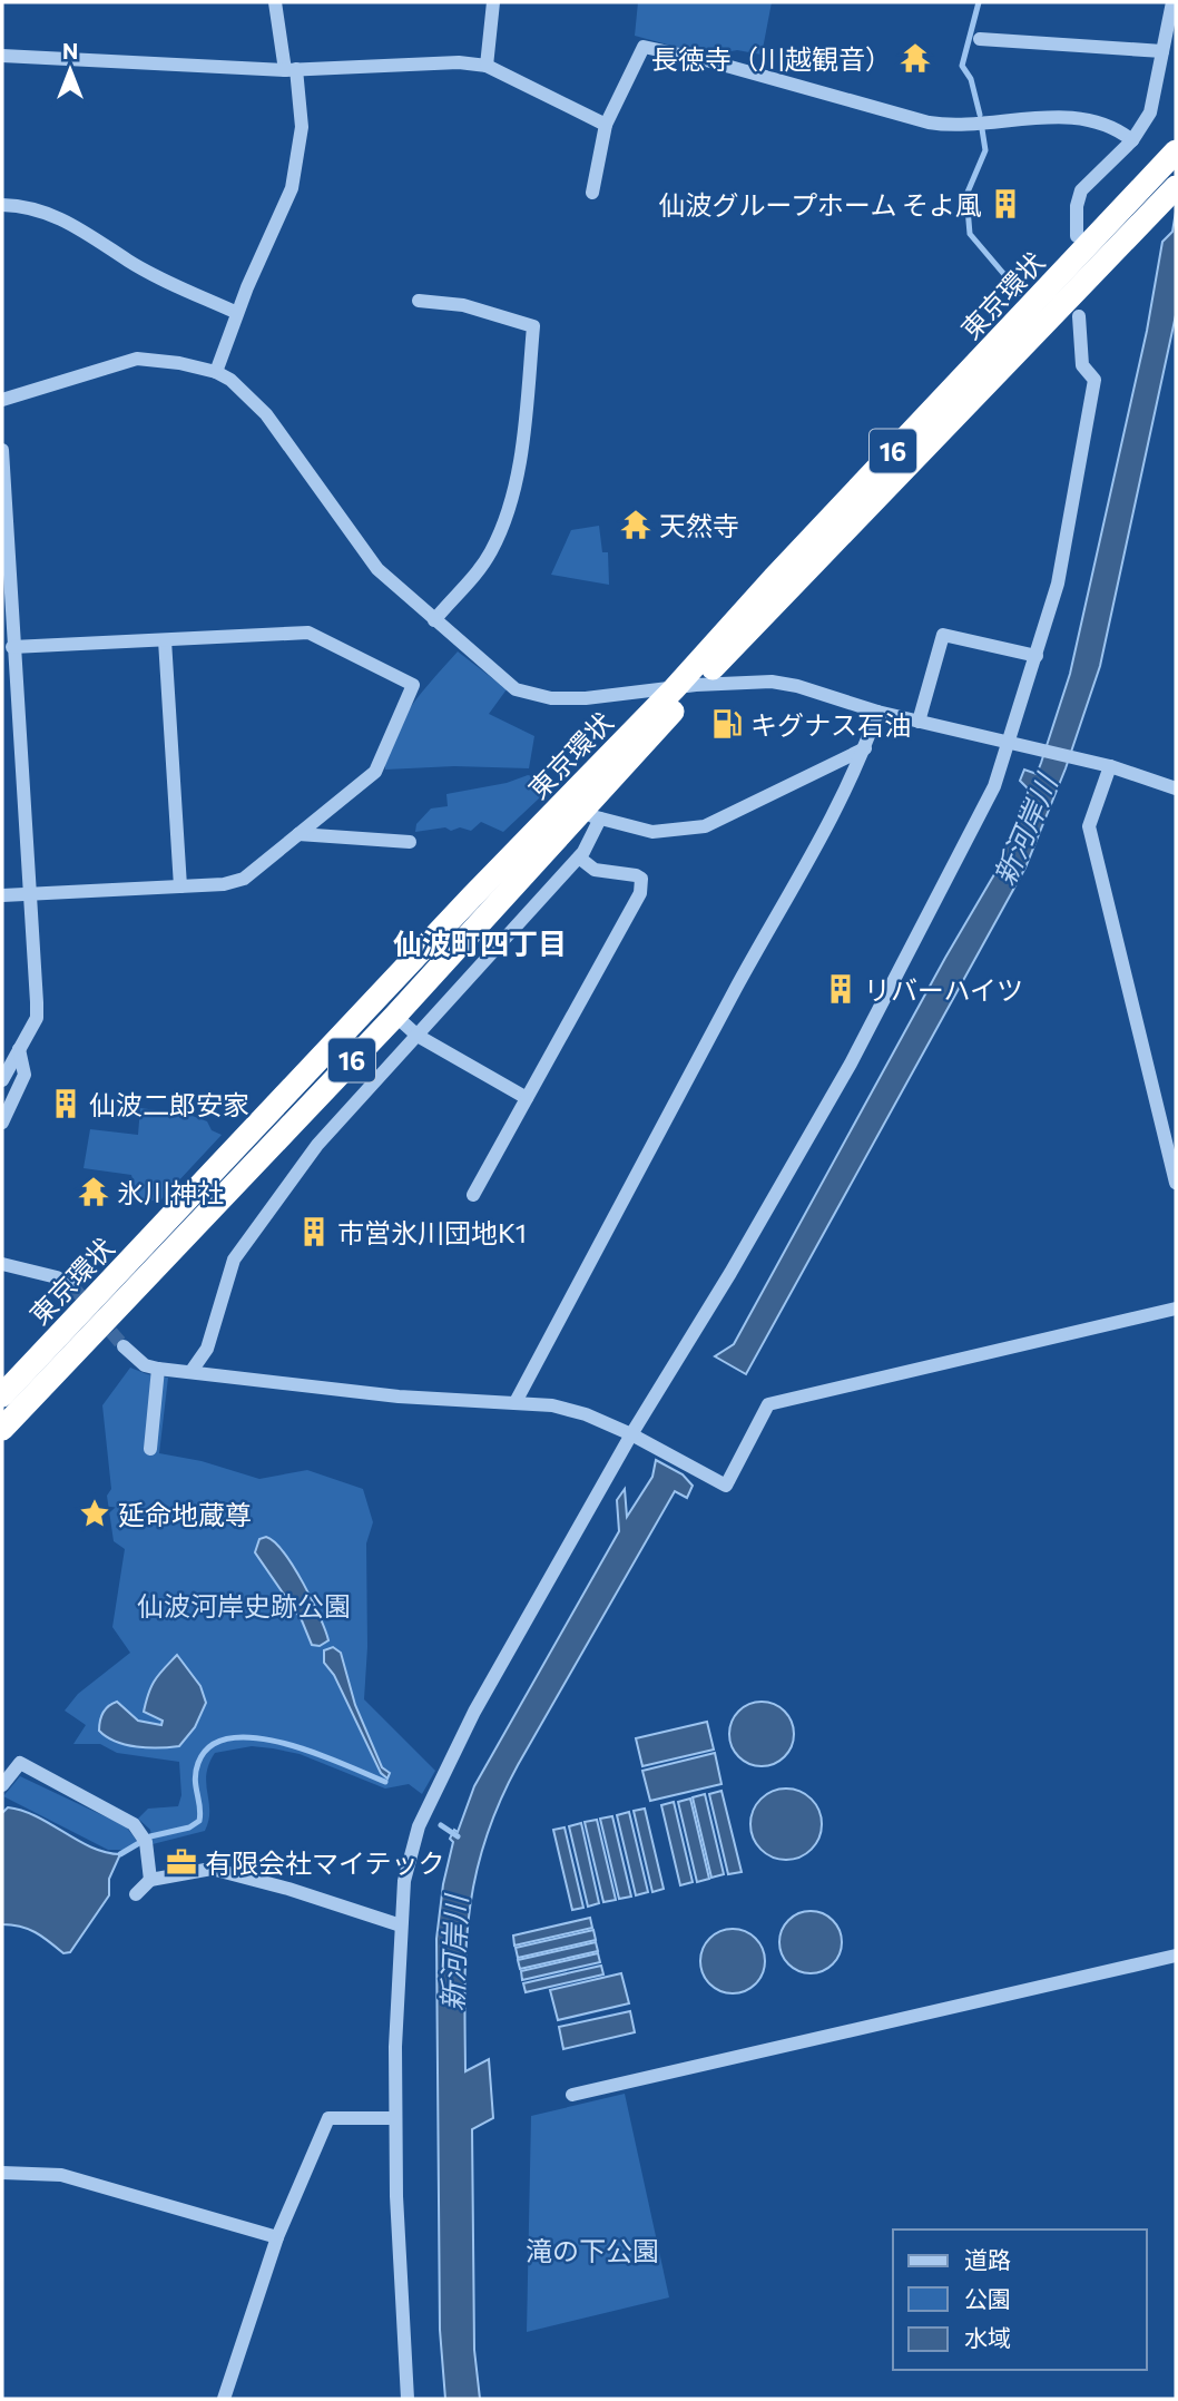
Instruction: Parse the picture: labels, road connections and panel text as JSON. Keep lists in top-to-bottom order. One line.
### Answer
{"streets":{"highway":["東京環状","16"]},"districts":["仙波町四丁目"],"water":["新河岸川"],"parks":["仙波河岸史跡公園","滝の下公園"],"places":{"temple":["長徳寺（川越観音）","天然寺","氷川神社"],"building":["仙波グループホーム そよ風","リバーハイツ","仙波二郎安家","市営氷川団地K1"],"fuel station":["キグナス石油"],"place":["延命地蔵尊"],"office":["有限会社マイテック"]},"legend":["道路","公園","水域"],"north":"top"}
